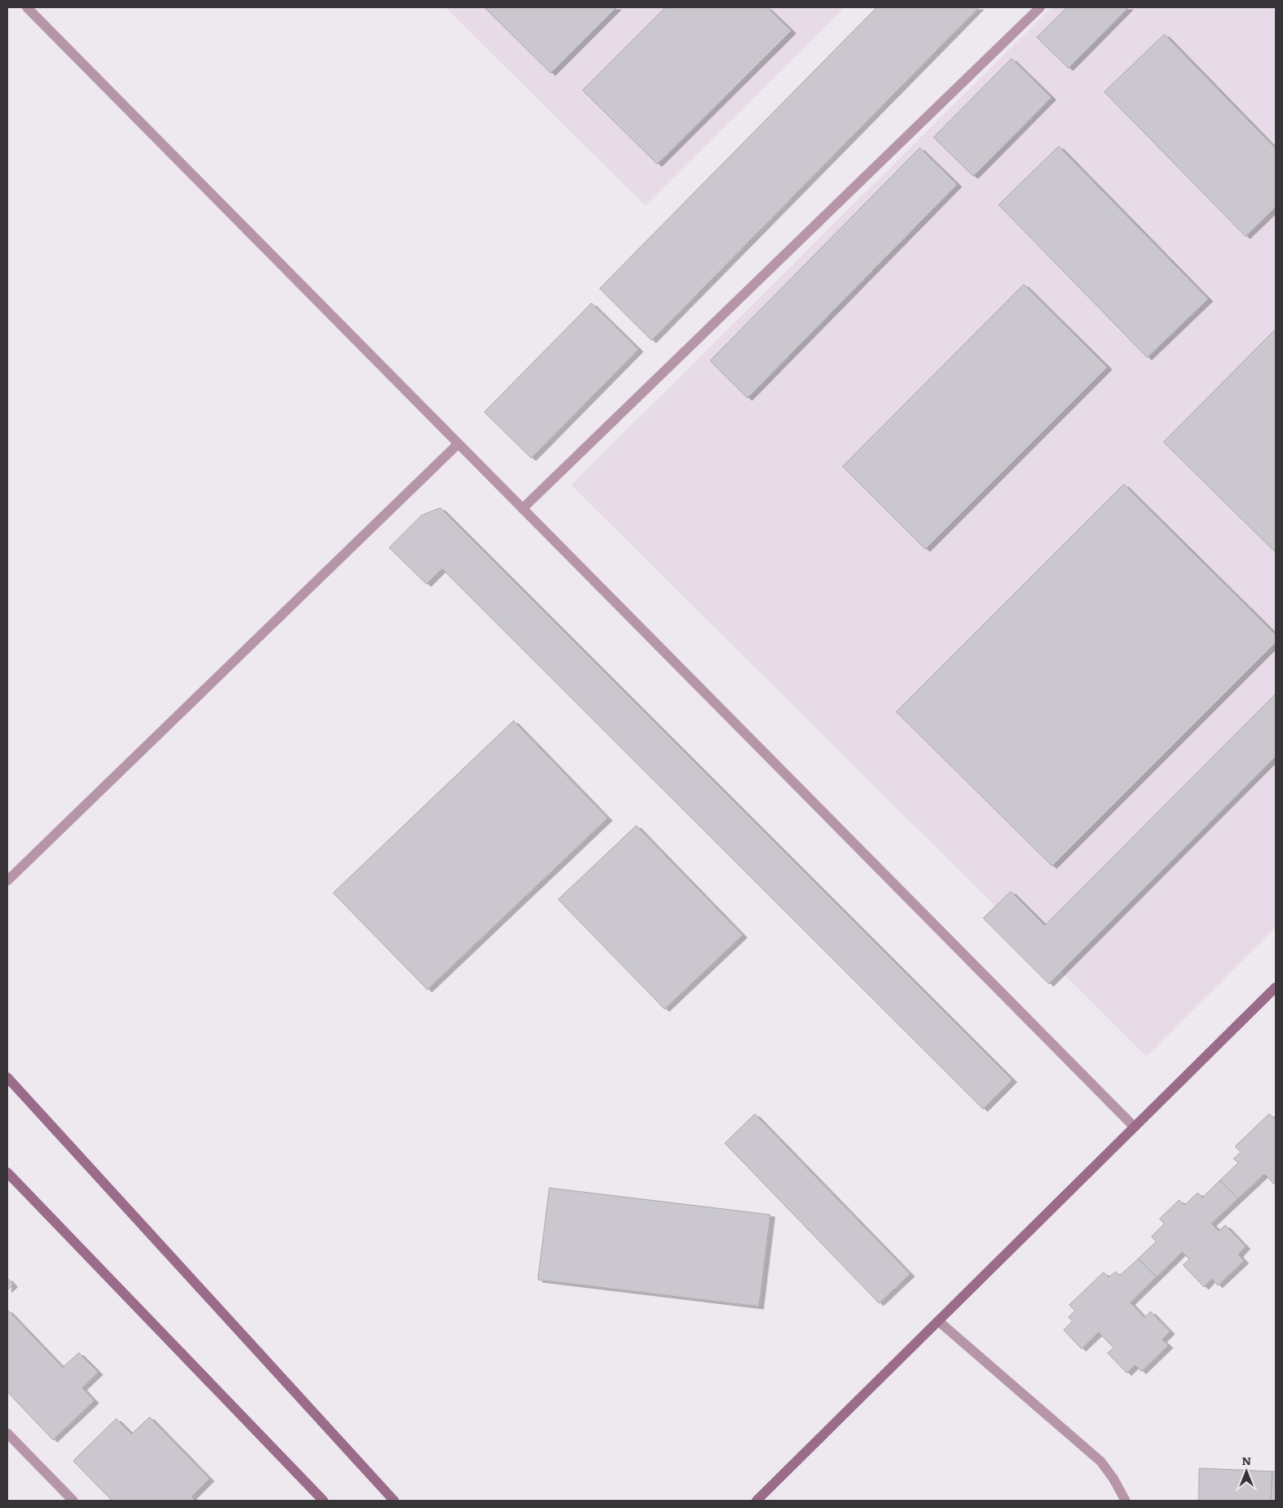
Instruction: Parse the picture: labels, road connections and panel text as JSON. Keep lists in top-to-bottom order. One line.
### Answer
{"north":"top"}
